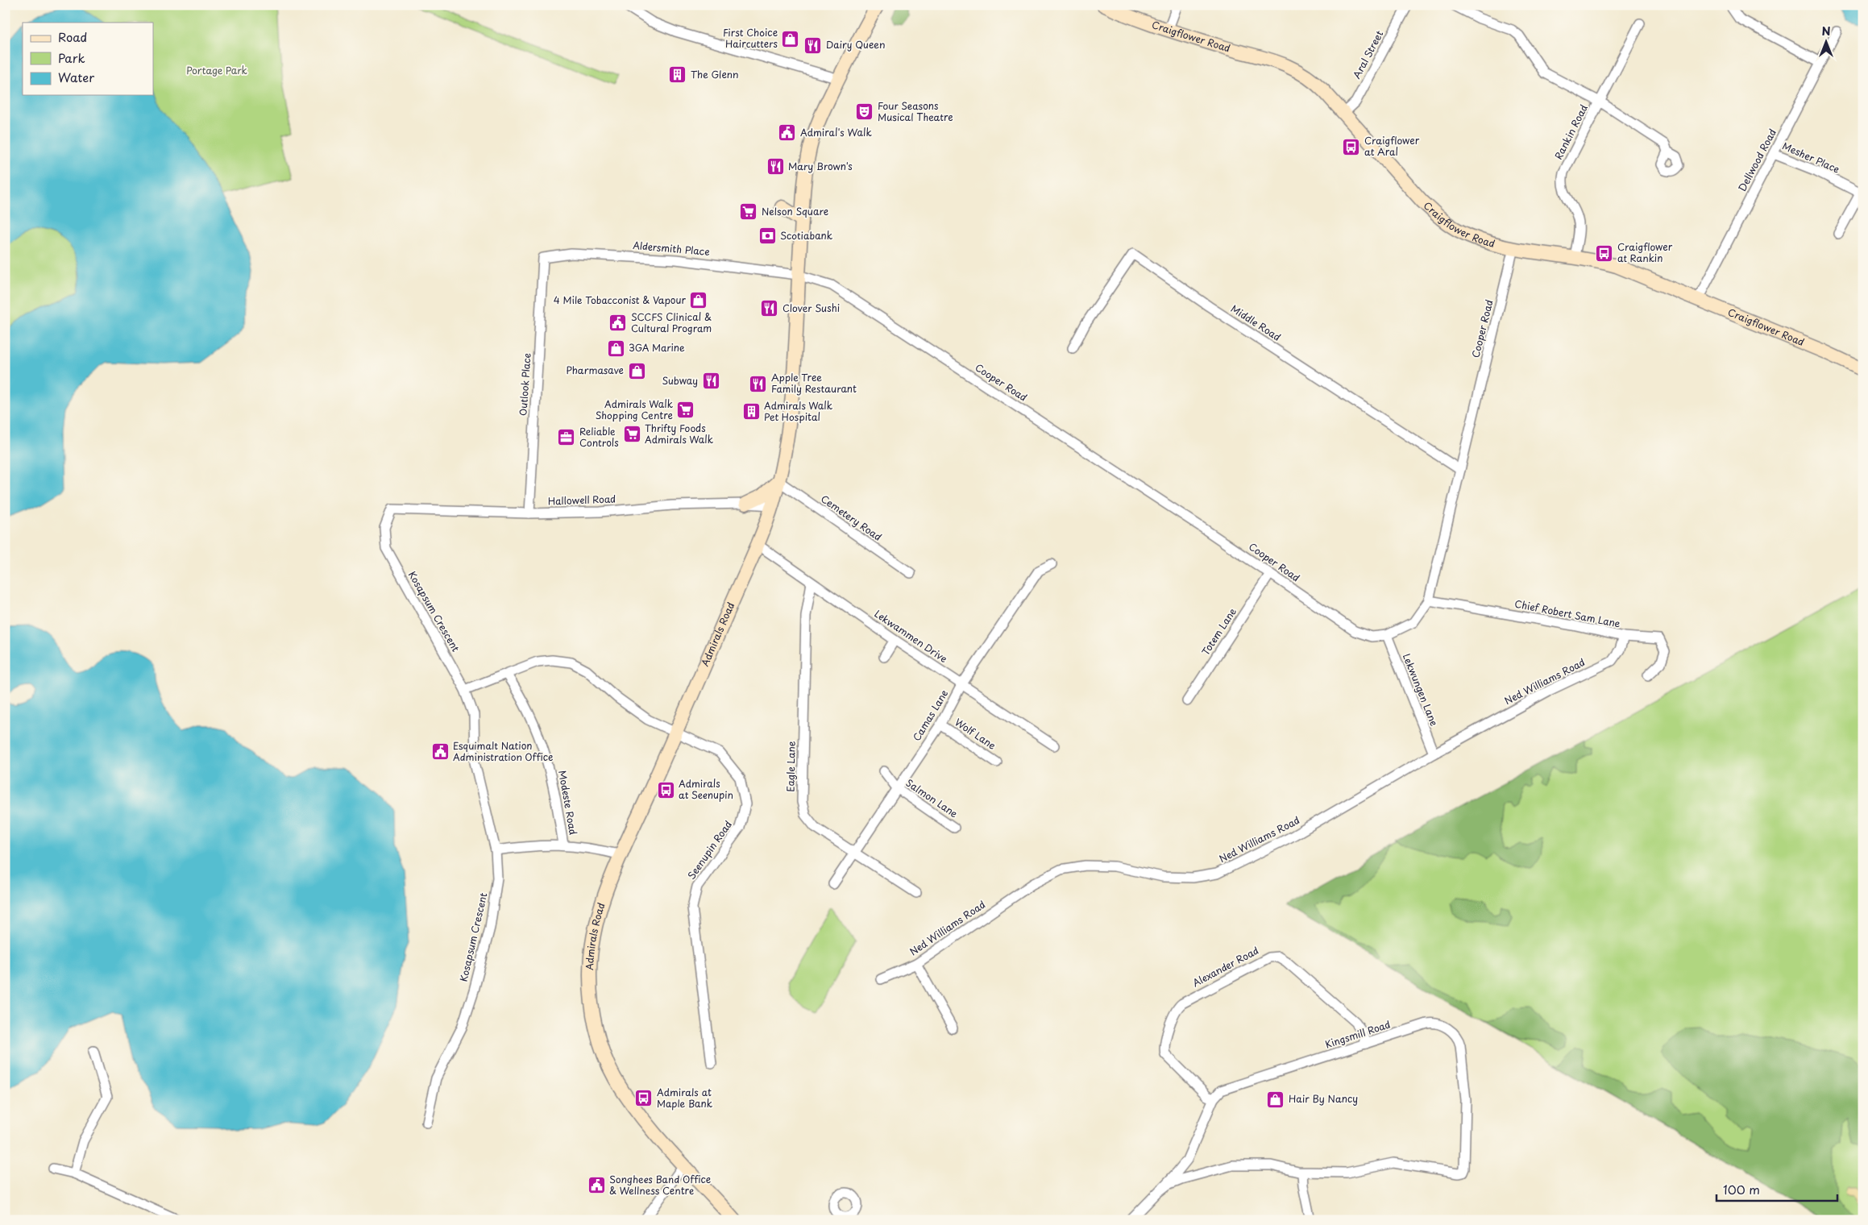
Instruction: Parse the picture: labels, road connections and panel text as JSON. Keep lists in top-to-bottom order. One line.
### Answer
{"streets":{"main road":["Craigflower Road","Admirals Road"],"street":["Aral Street","Rankin Road","Mesher Place","Dellwood Road","Aldersmith Place","Middle Road","Cooper Road","Outlook Place","Hallowell Road","Cemetery Road","Kosapsum Crescent","Chief Robert Sam Lane","Totem Lane","Lekwammen Drive","Ned Williams Road","Lekwungen Lane","Camas Lane","Wolf Lane","Eagle Lane","Salmon Lane","Modeste Road","Seenupin Road","Alexander Road","Kingsmill Road"]},"crossings":[["Craigflower Road","Aral Street"],["Craigflower Road","Rankin Road"],["Craigflower Road","Dellwood Road"],["Craigflower Road","Cooper Road"],["Mesher Place","Dellwood Road"],["Aldersmith Place","Cooper Road"],["Aldersmith Place","Outlook Place"],["Aldersmith Place","Admirals Road"],["Middle Road","Cooper Road"],["Cooper Road","Chief Robert Sam Lane"],["Cooper Road","Totem Lane"],["Cooper Road","Admirals Road"],["Cooper Road","Lekwungen Lane"],["Outlook Place","Hallowell Road"],["Hallowell Road","Kosapsum Crescent"],["Hallowell Road","Admirals Road"],["Cemetery Road","Admirals Road"],["Chief Robert Sam Lane","Ned Williams Road"],["Admirals Road","Lekwammen Drive"],["Admirals Road","Seenupin Road"],["Lekwammen Drive","Camas Lane"],["Lekwammen Drive","Eagle Lane"],["Ned Williams Road","Lekwungen Lane"],["Camas Lane","Wolf Lane"],["Camas Lane","Eagle Lane"],["Camas Lane","Salmon Lane"],["Modeste Road","Seenupin Road"],["Alexander Road","Kingsmill Road"]],"parks":["Portage Park"],"places":{"shop":["First Choice Haircutters","4 Mile Tobacconist & Vapour","3GA Marine","Pharmasave","Hair By Nancy"],"restaurant":["Dairy Queen","Mary Brown's","Clover Sushi","Subway","Apple Tree Family Restaurant"],"building":["The Glenn","Admirals Walk Pet Hospital"],"theatre":["Four Seasons Musical Theatre"],"public building":["Admiral's Walk","SCCFS Clinical & Cultural Program","Esquimalt Nation Administration Office","Songhees Band Office & Wellness Centre"],"bus stop":["Craigflower at Aral","Craigflower at Rankin","Admirals at Seenupin","Admirals at Maple Bank"],"supermarket":["Nelson Square","Admirals Walk Shopping Centre","Thrifty Foods Admirals Walk"],"bank":["Scotiabank"],"office":["Reliable Controls"]},"legend":["Road","Park","Water"],"scale_bar":"100 m","north":"top"}
